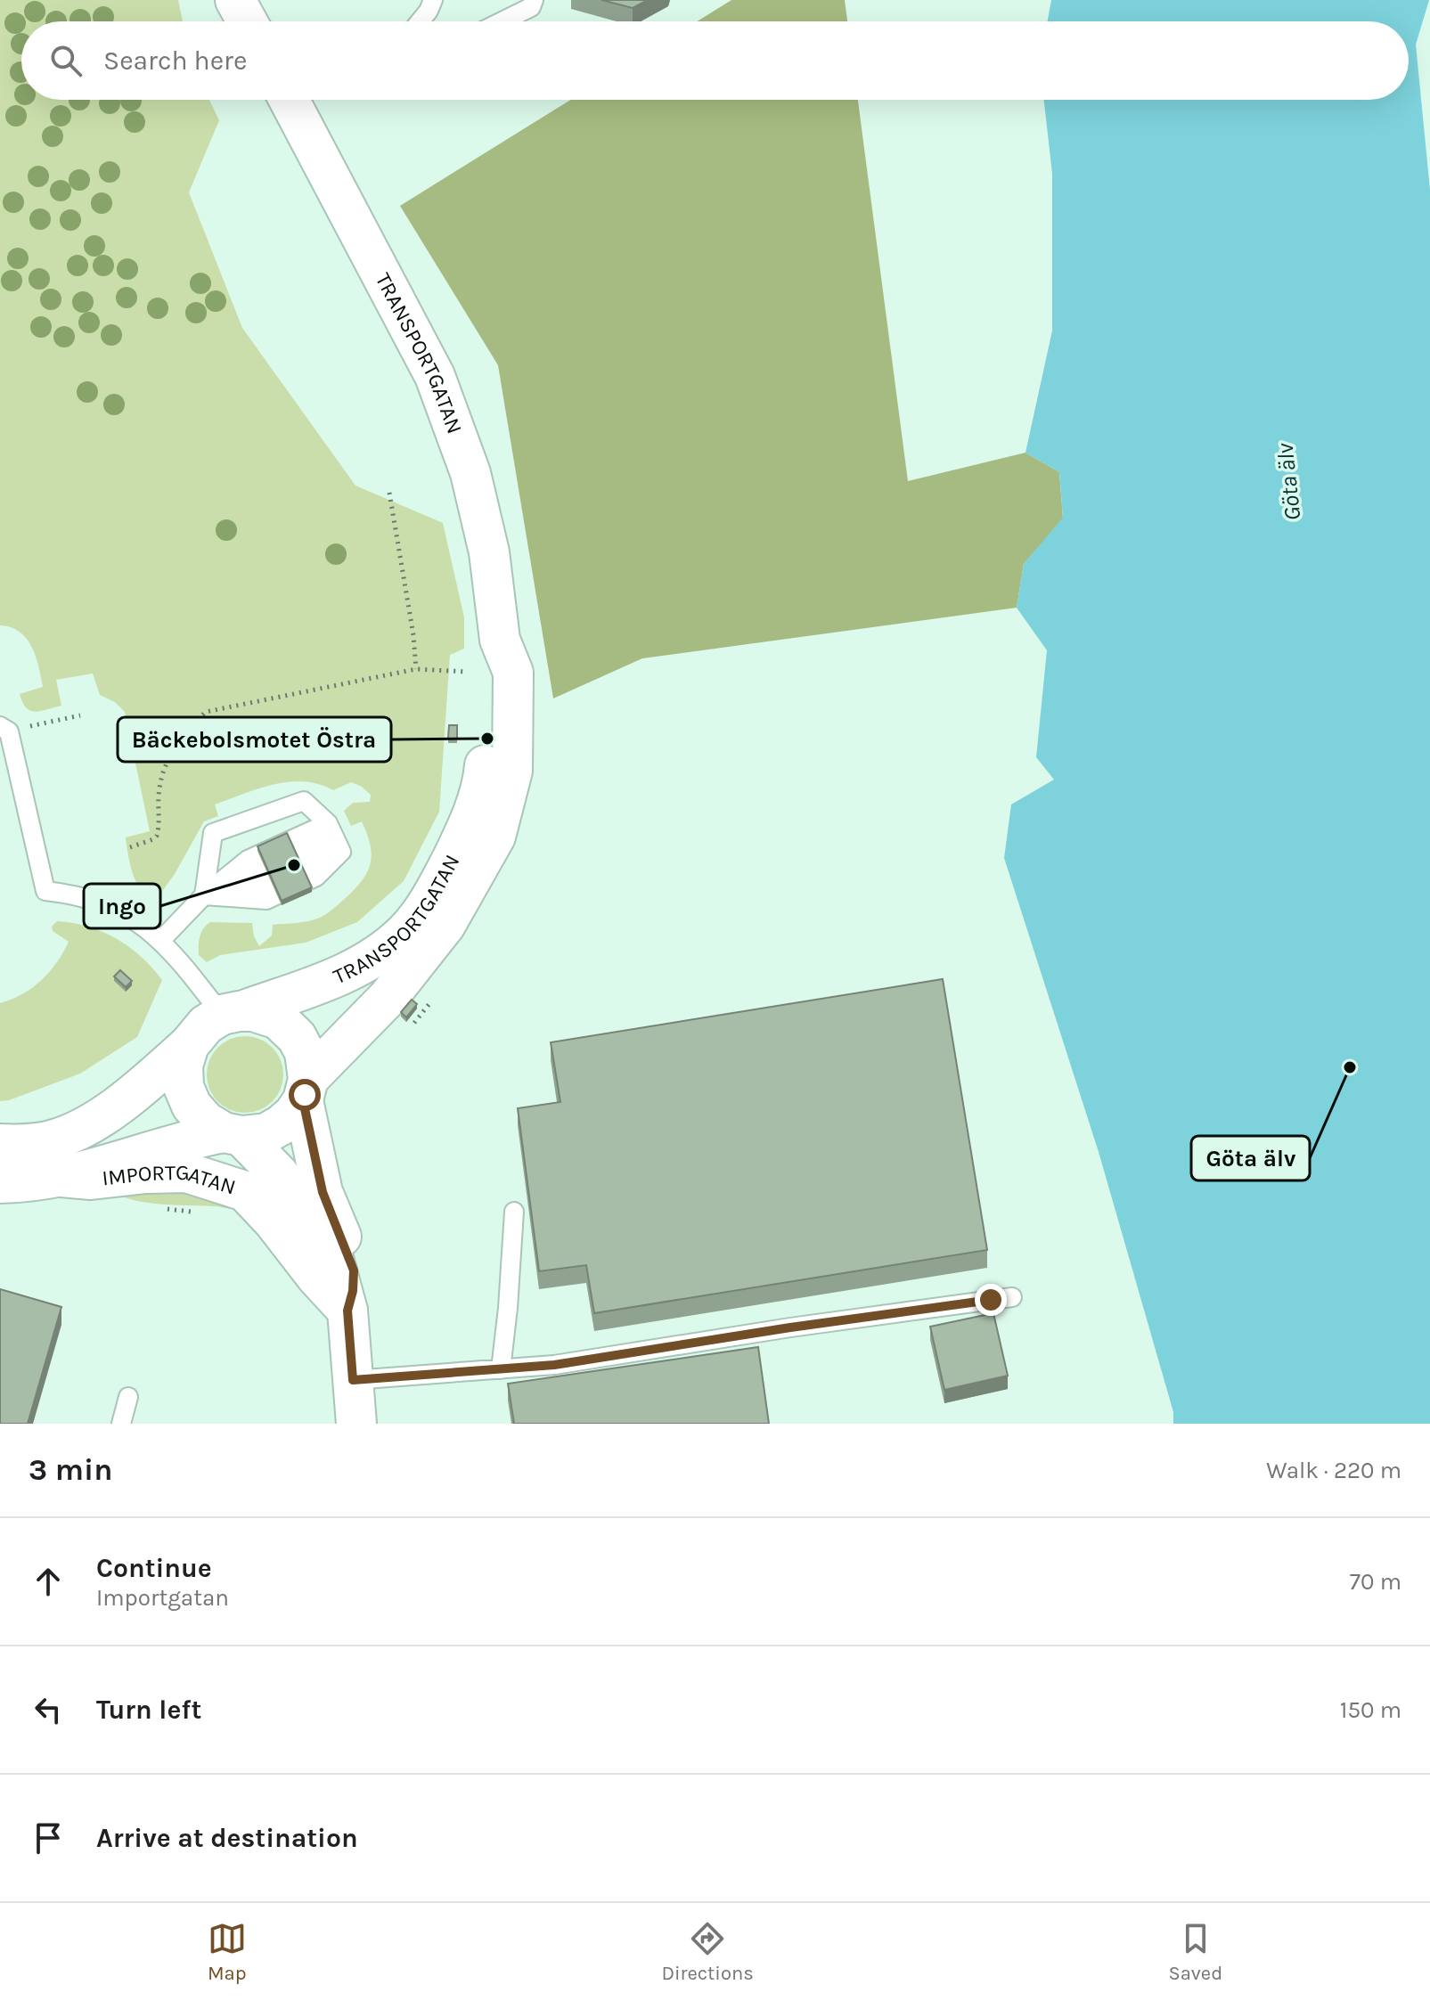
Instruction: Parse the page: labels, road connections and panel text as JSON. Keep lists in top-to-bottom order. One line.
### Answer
{"streets":{"street":["TRANSPORTGATAN","IMPORTGATAN"]},"crossings":[["TRANSPORTGATAN","IMPORTGATAN"]],"water":["Göta älv"],"places":["Bäckebolsmotet Östra","Ingo","Göta älv"],"page":{"search":"Search here","heading":["3 min","Walk · 220 m"],"list":[["Continue","Importgatan","70 m"],["Turn left","150 m"],"Arrive at destination"],"nav":["Map","Directions","Saved"]}}
